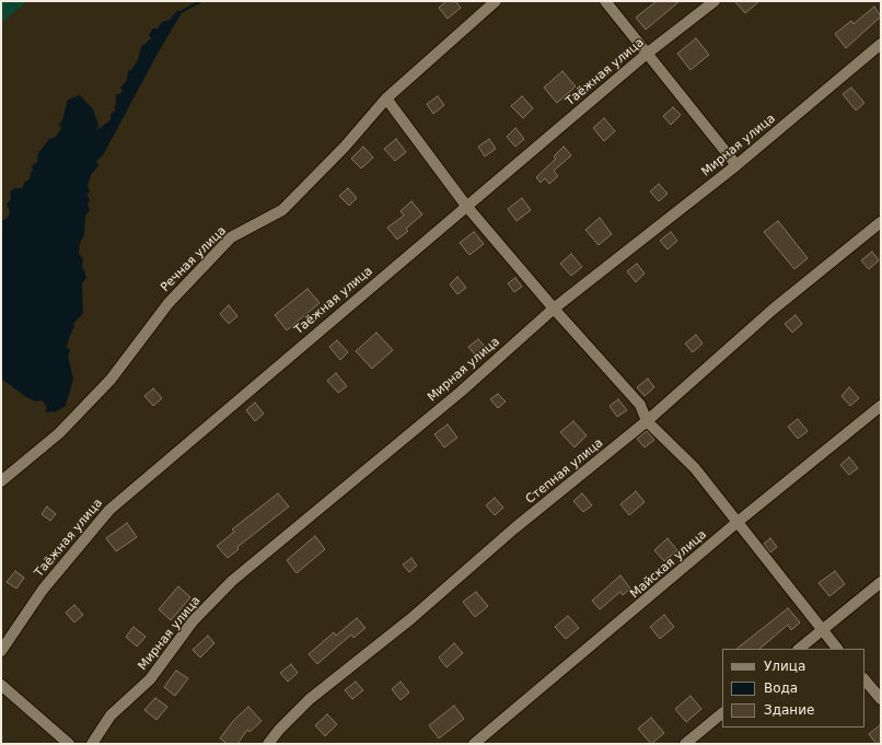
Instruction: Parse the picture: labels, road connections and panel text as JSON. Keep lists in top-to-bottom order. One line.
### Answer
{"streets":{"street":["Таёжная улица","Мирная улица","Речная улица","Степная улица","Майская улица"]},"legend":["Улица","Вода","Здание"]}
